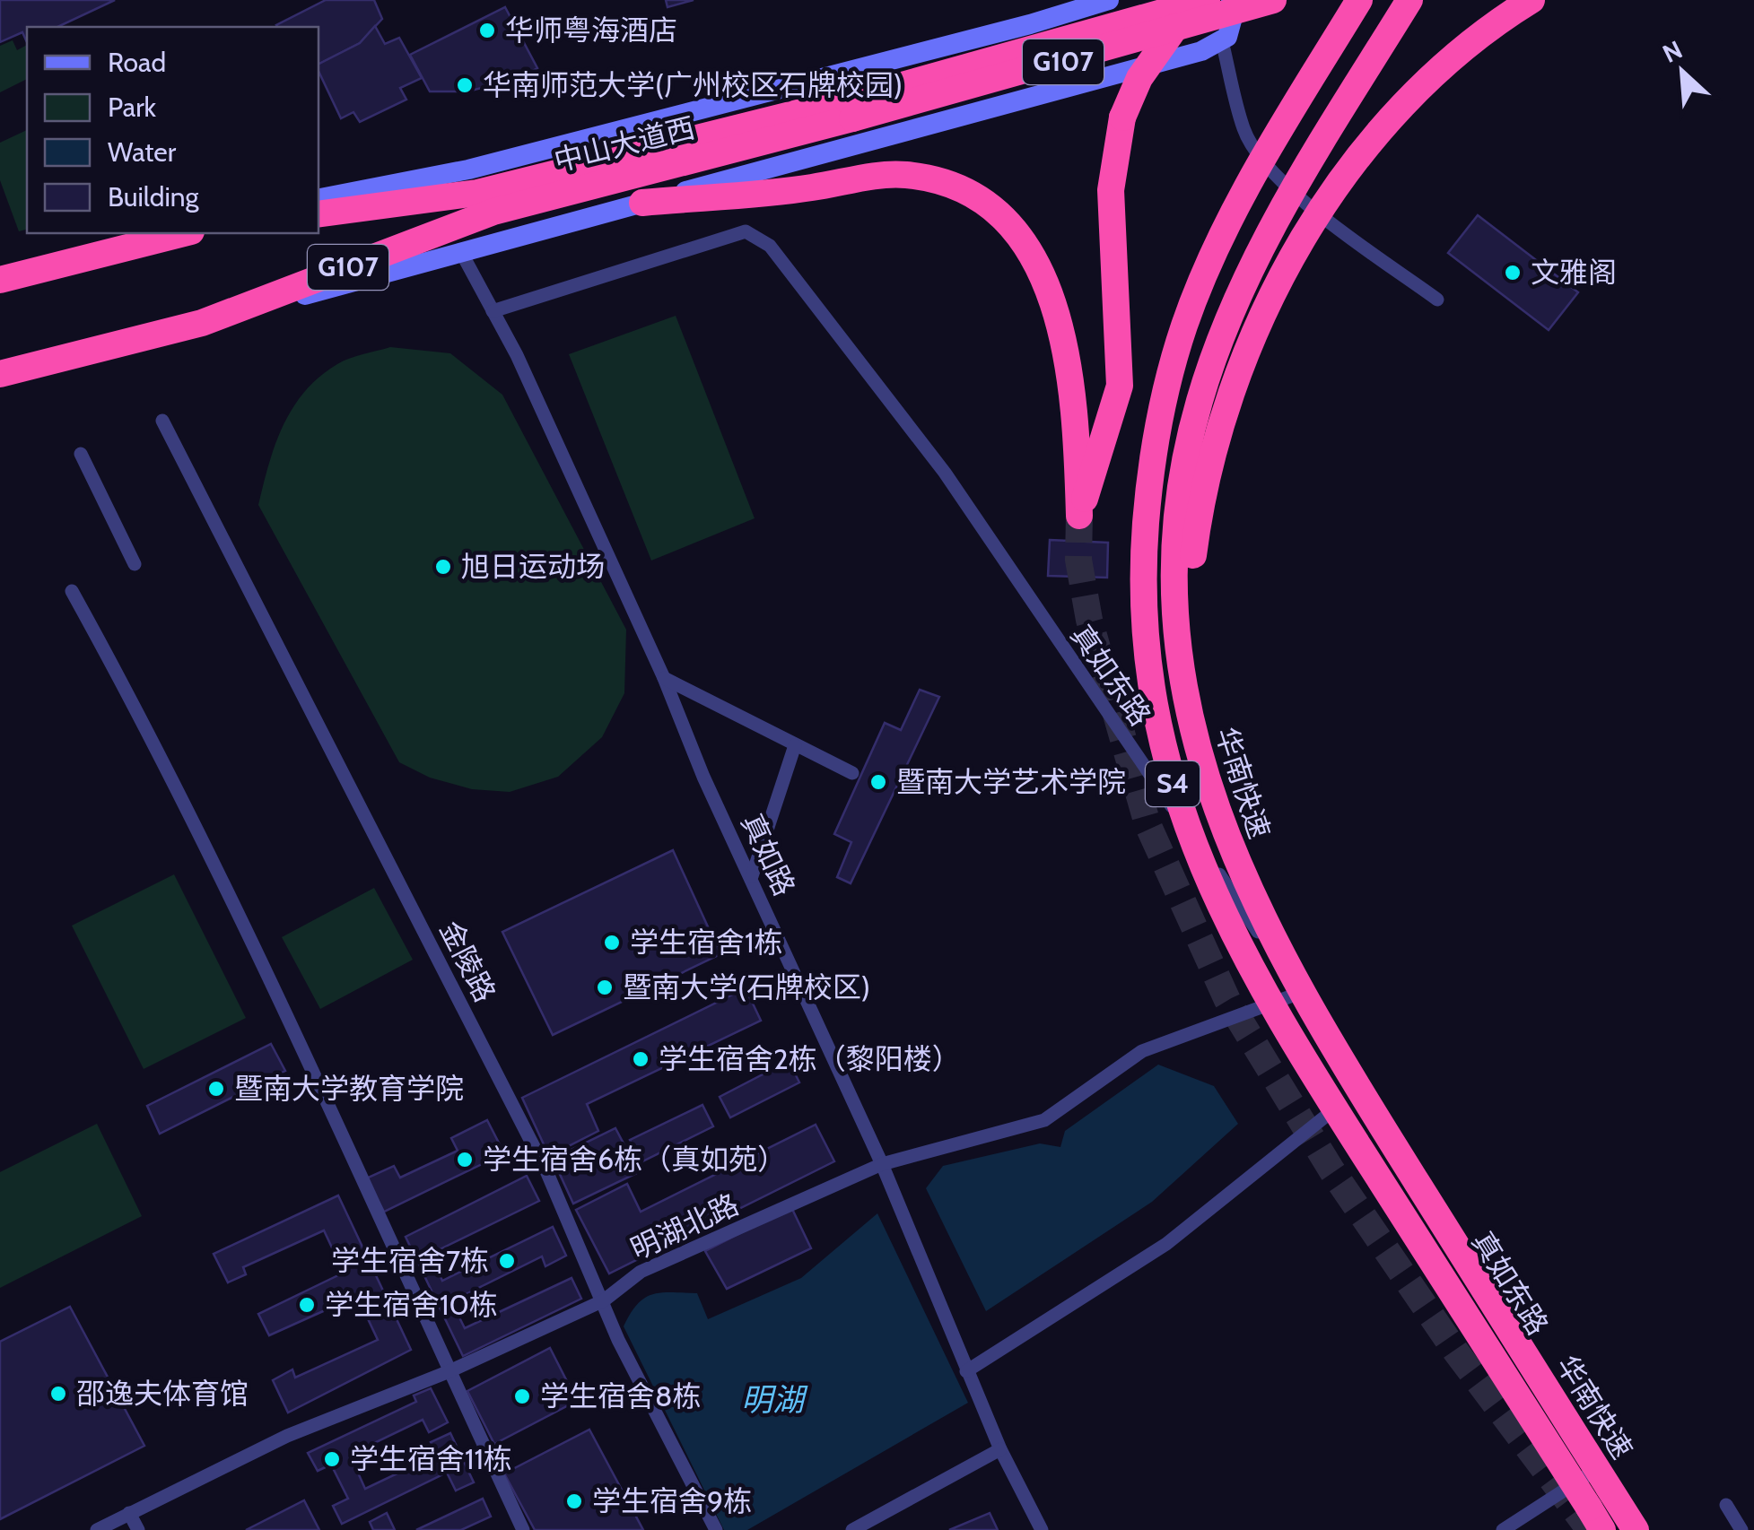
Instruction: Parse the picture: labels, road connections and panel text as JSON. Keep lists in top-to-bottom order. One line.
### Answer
{"streets":{"highway":["G107","中山大道西","华南快速","S4"],"street":["真如东路","真如路","金陵路","明湖北路"]},"crossings":[["真如东路","华南快速"],["真如东路","真如路"],["真如东路","明湖北路"],["真如路","明湖北路"],["金陵路","明湖北路"]],"water":["明湖"],"places":["华师粤海酒店","华南师范大学(广州校区石牌校园)","文雅阁","旭日运动场","暨南大学艺术学院","学生宿舍1栋","暨南大学(石牌校区)","学生宿舍2栋（黎阳楼）","暨南大学教育学院","学生宿舍6栋（真如苑）","学生宿舍7栋","学生宿舍10栋","邵逸夫体育馆","学生宿舍8栋","学生宿舍11栋","学生宿舍9栋"],"legend":["Road","Park","Water","Building"],"north":"top left"}
